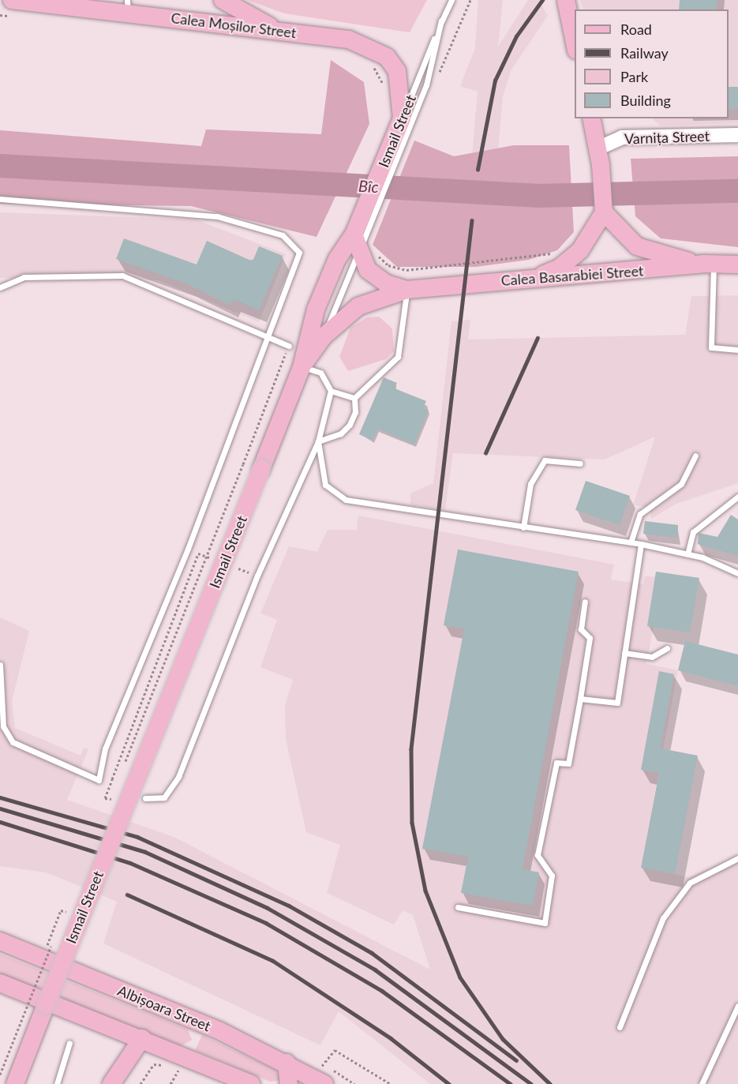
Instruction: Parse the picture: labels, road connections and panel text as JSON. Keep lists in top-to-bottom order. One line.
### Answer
{"streets":{"main road":["Calea Moșilor Street","Ismail Street","Calea Basarabiei Street","Albișoara Street"],"street":["Varnița Street"]},"crossings":[["Calea Moșilor Street","Ismail Street"],["Ismail Street","Calea Basarabiei Street"]],"water":["Bîc"],"legend":["Road","Railway","Park","Building"]}
